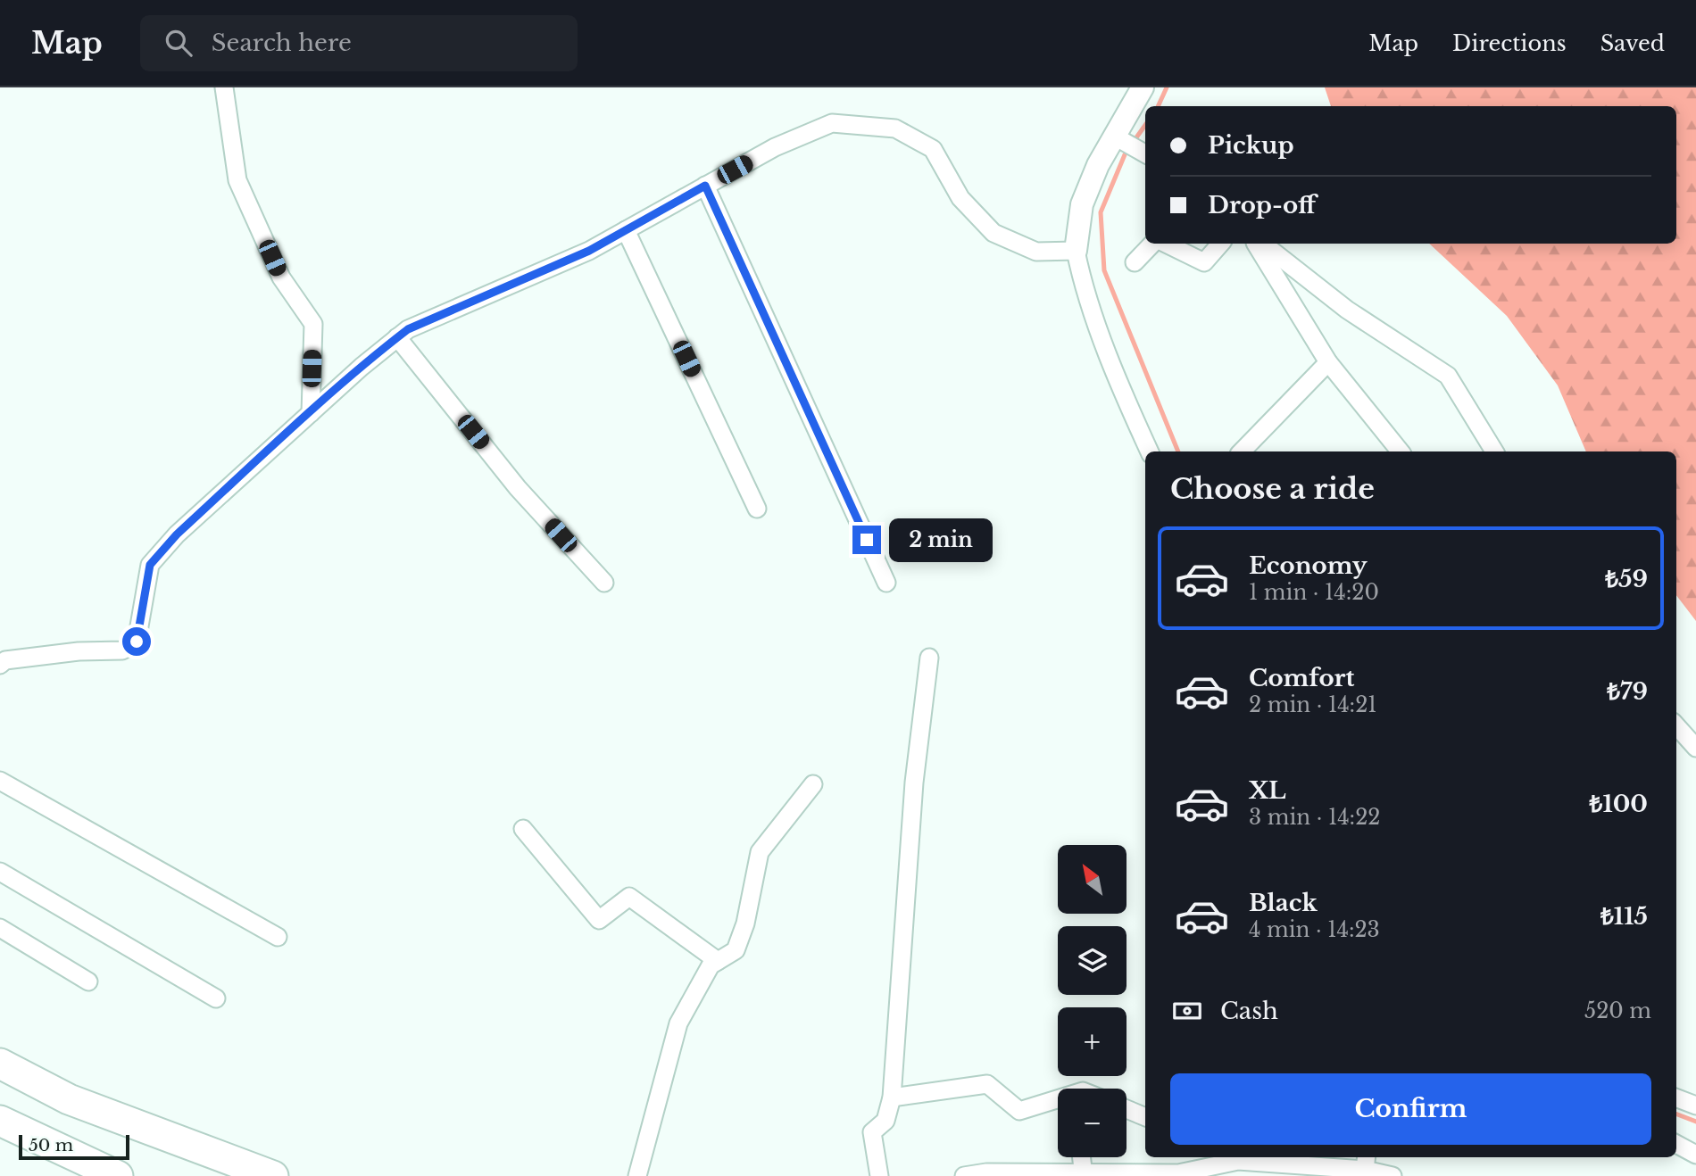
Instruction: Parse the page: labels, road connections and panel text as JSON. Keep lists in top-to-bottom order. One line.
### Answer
{"scale_bar":"50 m","north":"top left","page":{"header":"Map","search":"Search here","nav":["Map","Directions","Saved"],"banner":["Pickup","Drop-off"],"heading":"Choose a ride","bubble":"2 min","list":[{"name":"Economy","note":"1 min · 14:20","value":"₺59"},{"name":"Comfort","note":"2 min · 14:21","value":"₺79"},{"name":"XL","note":"3 min · 14:22","value":"₺100"},{"name":"Black","note":"4 min · 14:23","value":"₺115"}],"map_buttons":["+","−"],"pay":["Cash","520 m"],"buttons":"Confirm","scale":"50 m"}}
